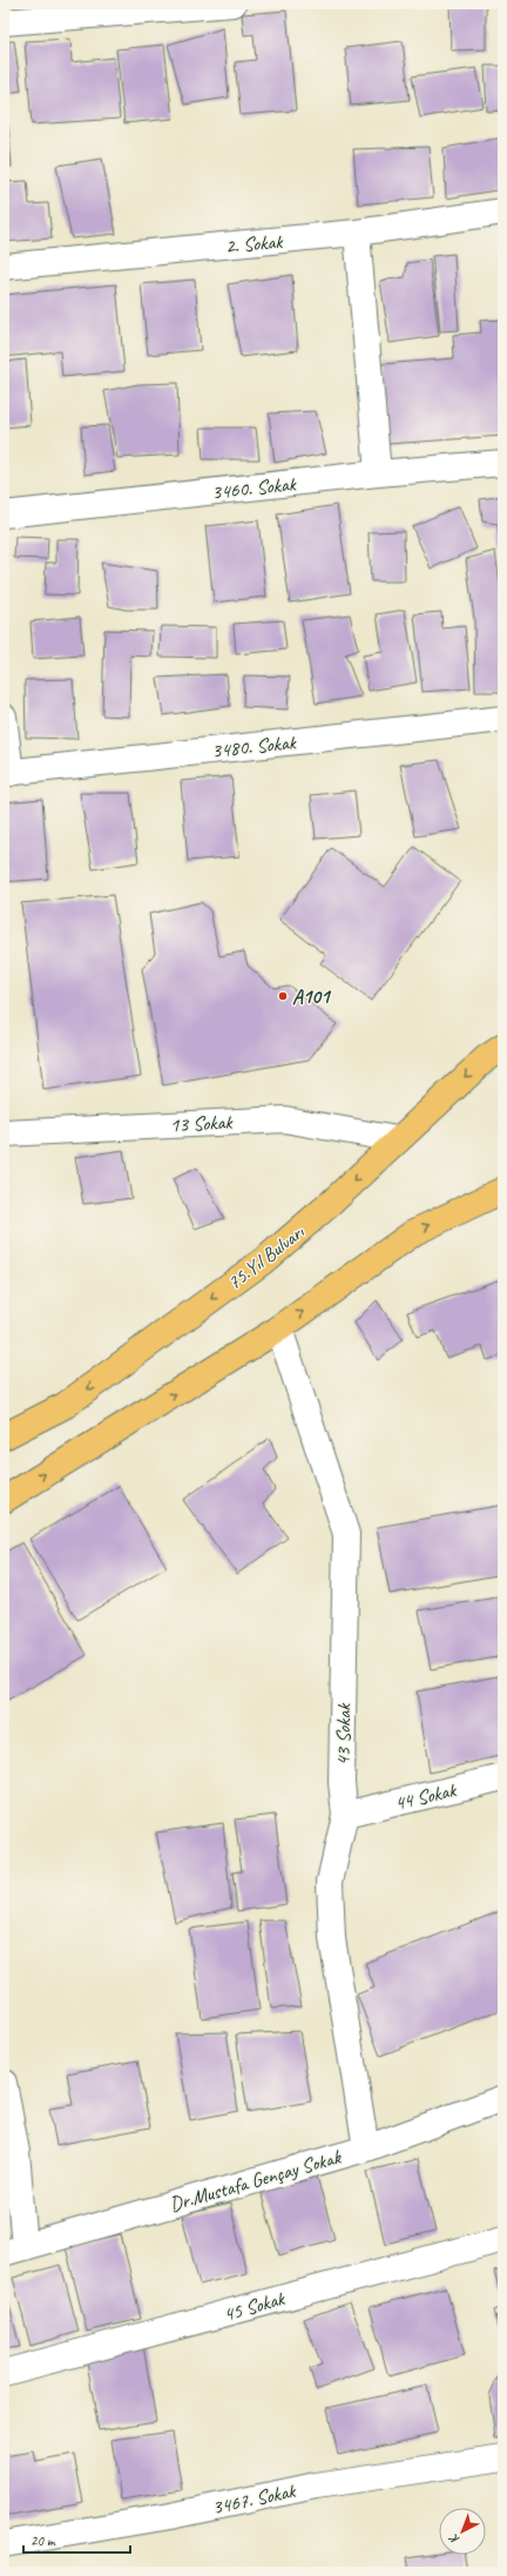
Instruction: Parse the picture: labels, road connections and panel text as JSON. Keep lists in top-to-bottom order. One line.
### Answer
{"streets":{"main road":["75.Yıl Bulvarı"],"street":["2. Sokak","3460. Sokak","3480. Sokak","13 Sokak","43 Sokak","44 Sokak","Dr.Mustafa Gençay Sokak","45 Sokak","3467. Sokak"]},"crossings":[["13 Sokak","75.Yıl Bulvarı"],["43 Sokak","44 Sokak"],["43 Sokak","Dr.Mustafa Gençay Sokak"]],"places":["A101"],"scale_bar":"20 m","north":"bottom left"}
